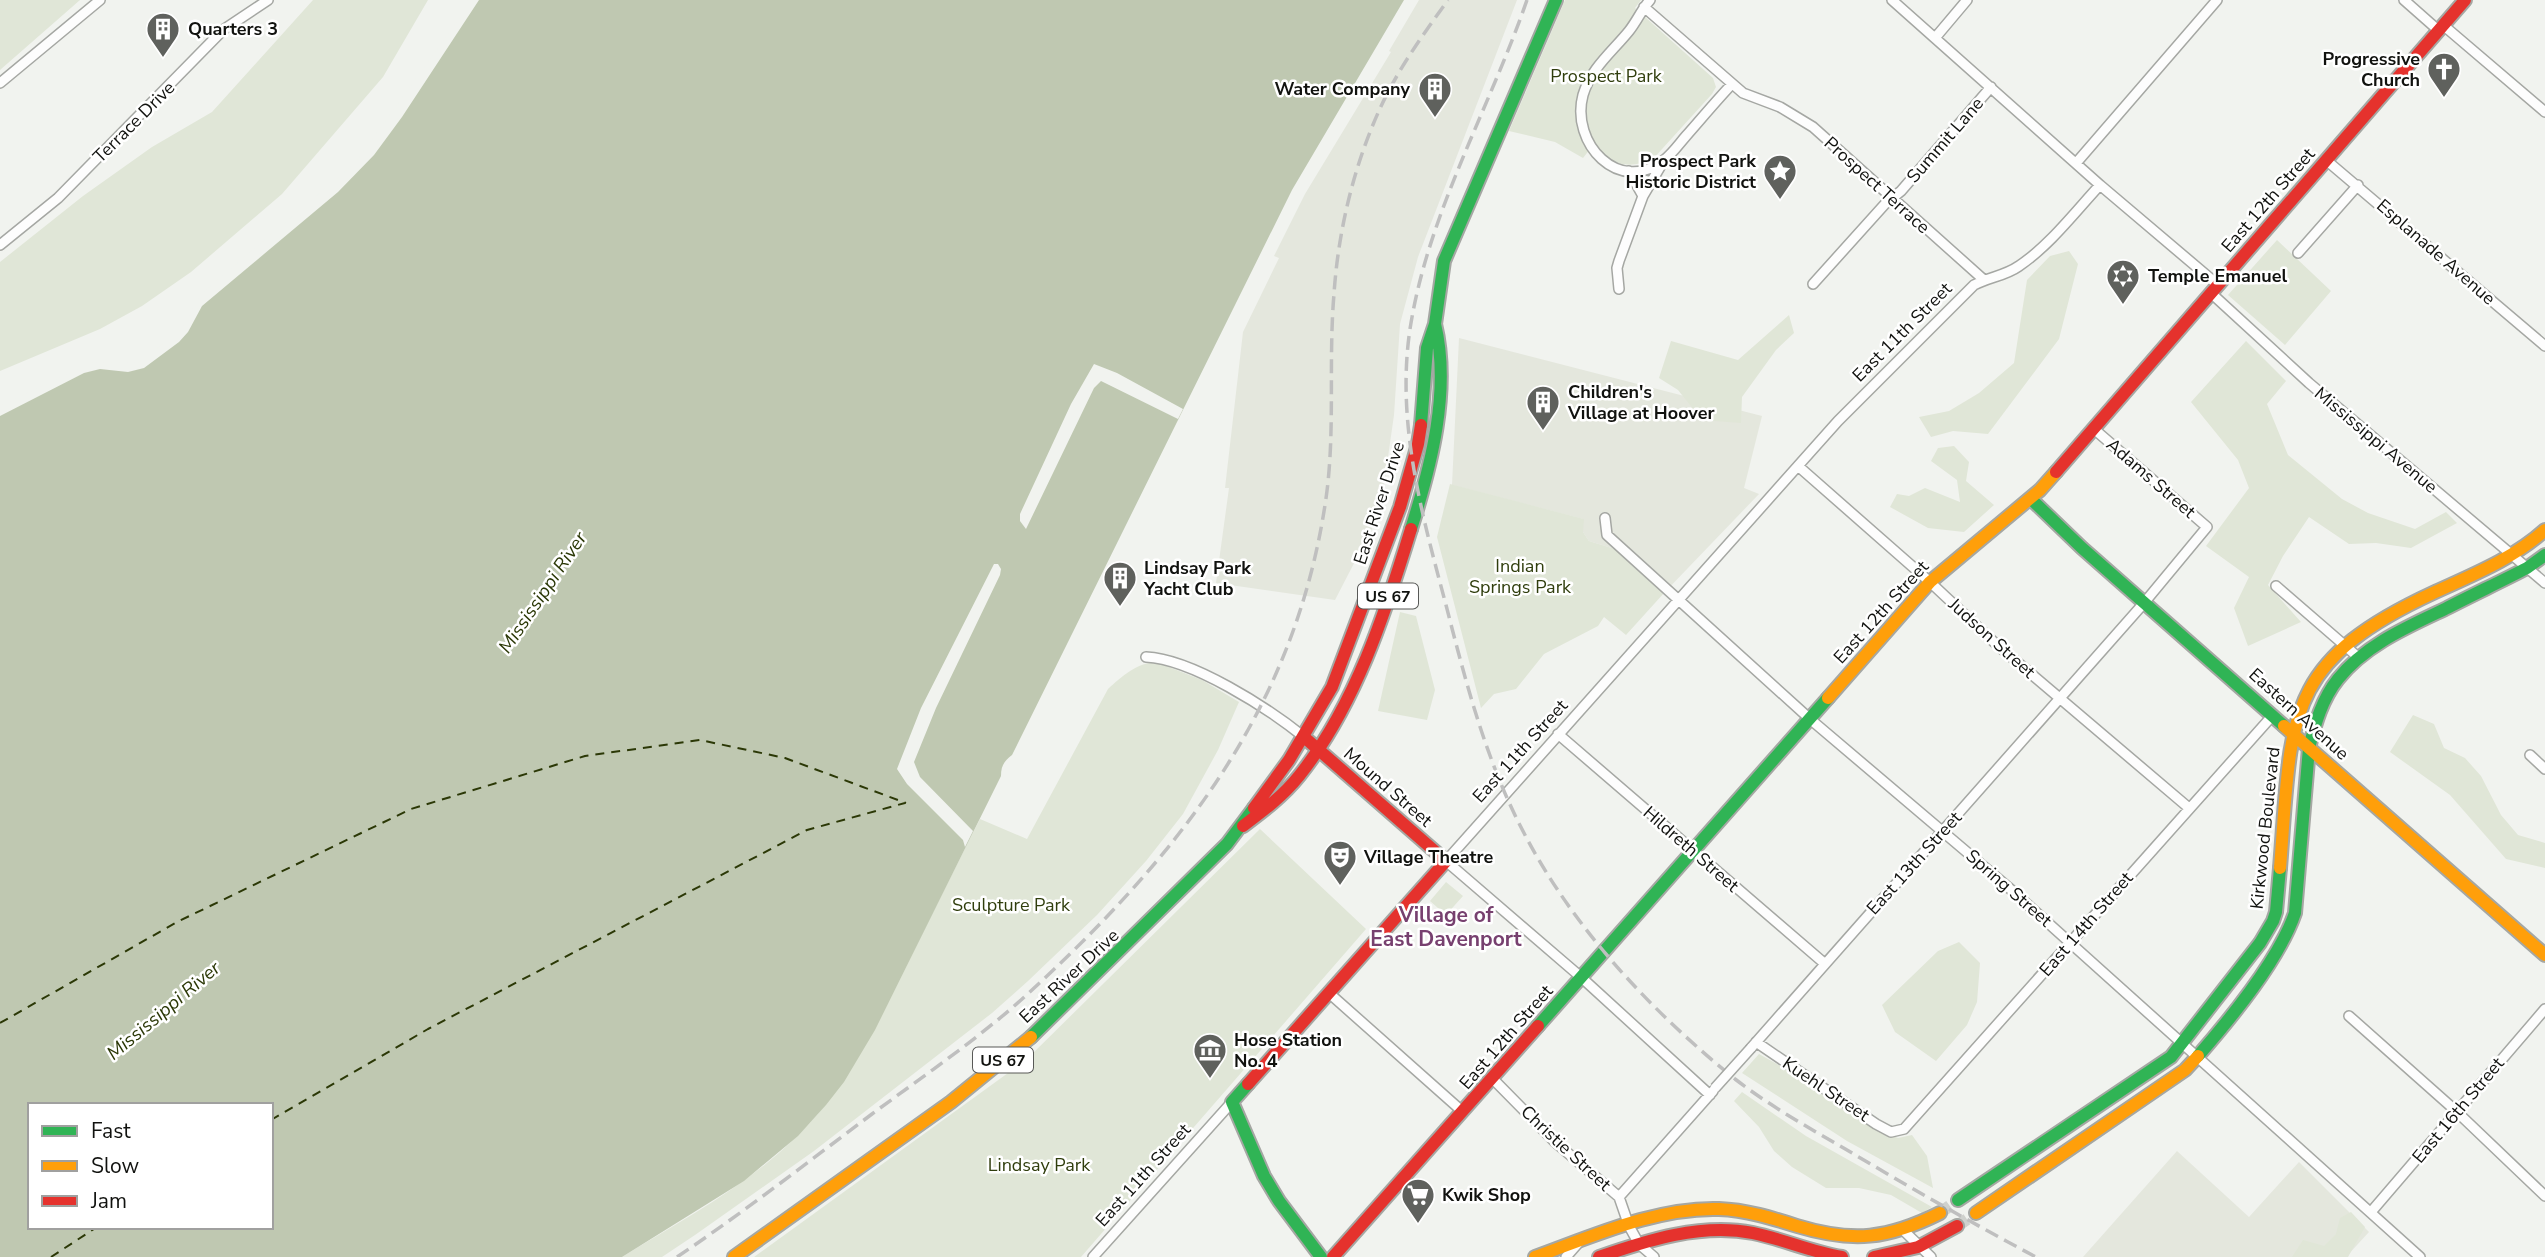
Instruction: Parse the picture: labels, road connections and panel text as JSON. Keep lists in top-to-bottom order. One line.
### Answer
{"streets":{"street":["Terrace Drive","Summit Lane","Prospect Terrace","East 12th Street","Esplanade Avenue","East 11th Street","Mississippi Avenue","Adams Street","East River Drive","US 67","Judson Street","Eastern Avenue","Mound Street","Kirkwood Boulevard","Hildreth Street","East 13th Street","Spring Street","East 14th Street","Kuehl Street","East 16th Street","Christie Street"]},"crossings":[["Summit Lane","Prospect Terrace"],["Summit Lane","Mississippi Avenue"],["Prospect Terrace","East 11th Street"],["East 12th Street","Esplanade Avenue"],["East 12th Street","Mississippi Avenue"],["East 12th Street","Adams Street"],["East 12th Street","Judson Street"],["East 12th Street","Eastern Avenue"],["East 12th Street","Mound Street"],["East 12th Street","Hildreth Street"],["East 12th Street","Spring Street"],["East 12th Street","Christie Street"],["East 11th Street","Judson Street"],["East 11th Street","Mound Street"],["East 11th Street","Hildreth Street"],["East 11th Street","Spring Street"],["Mississippi Avenue","Kirkwood Boulevard"],["Adams Street","East 13th Street"],["East River Drive","Mound Street"],["Judson Street","East 13th Street"],["Judson Street","East 14th Street"],["Eastern Avenue","Kirkwood Boulevard"],["Eastern Avenue","East 13th Street"],["Eastern Avenue","East 14th Street"],["Mound Street","East 13th Street"],["Kirkwood Boulevard","Spring Street"],["Hildreth Street","East 13th Street"],["East 13th Street","Spring Street"],["East 13th Street","Kuehl Street"],["East 13th Street","Christie Street"],["Spring Street","East 14th Street"],["Spring Street","East 16th Street"],["East 14th Street","Kuehl Street"]],"districts":["Village of East Davenport"],"water":["Mississippi River"],"parks":["Prospect Park","Indian Springs Park","Sculpture Park","Lindsay Park"],"places":{"building":["Quarters 3","Water Company","Children's Village at Hoover","Lindsay Park Yacht Club"],"church":["Progressive Church"],"place":["Prospect Park Historic District"],"synagogue":["Temple Emanuel"],"theatre":["Village Theatre"],"museum":["Hose Station No. 4"],"supermarket":["Kwik Shop"]},"legend":["Fast","Slow","Jam"]}
